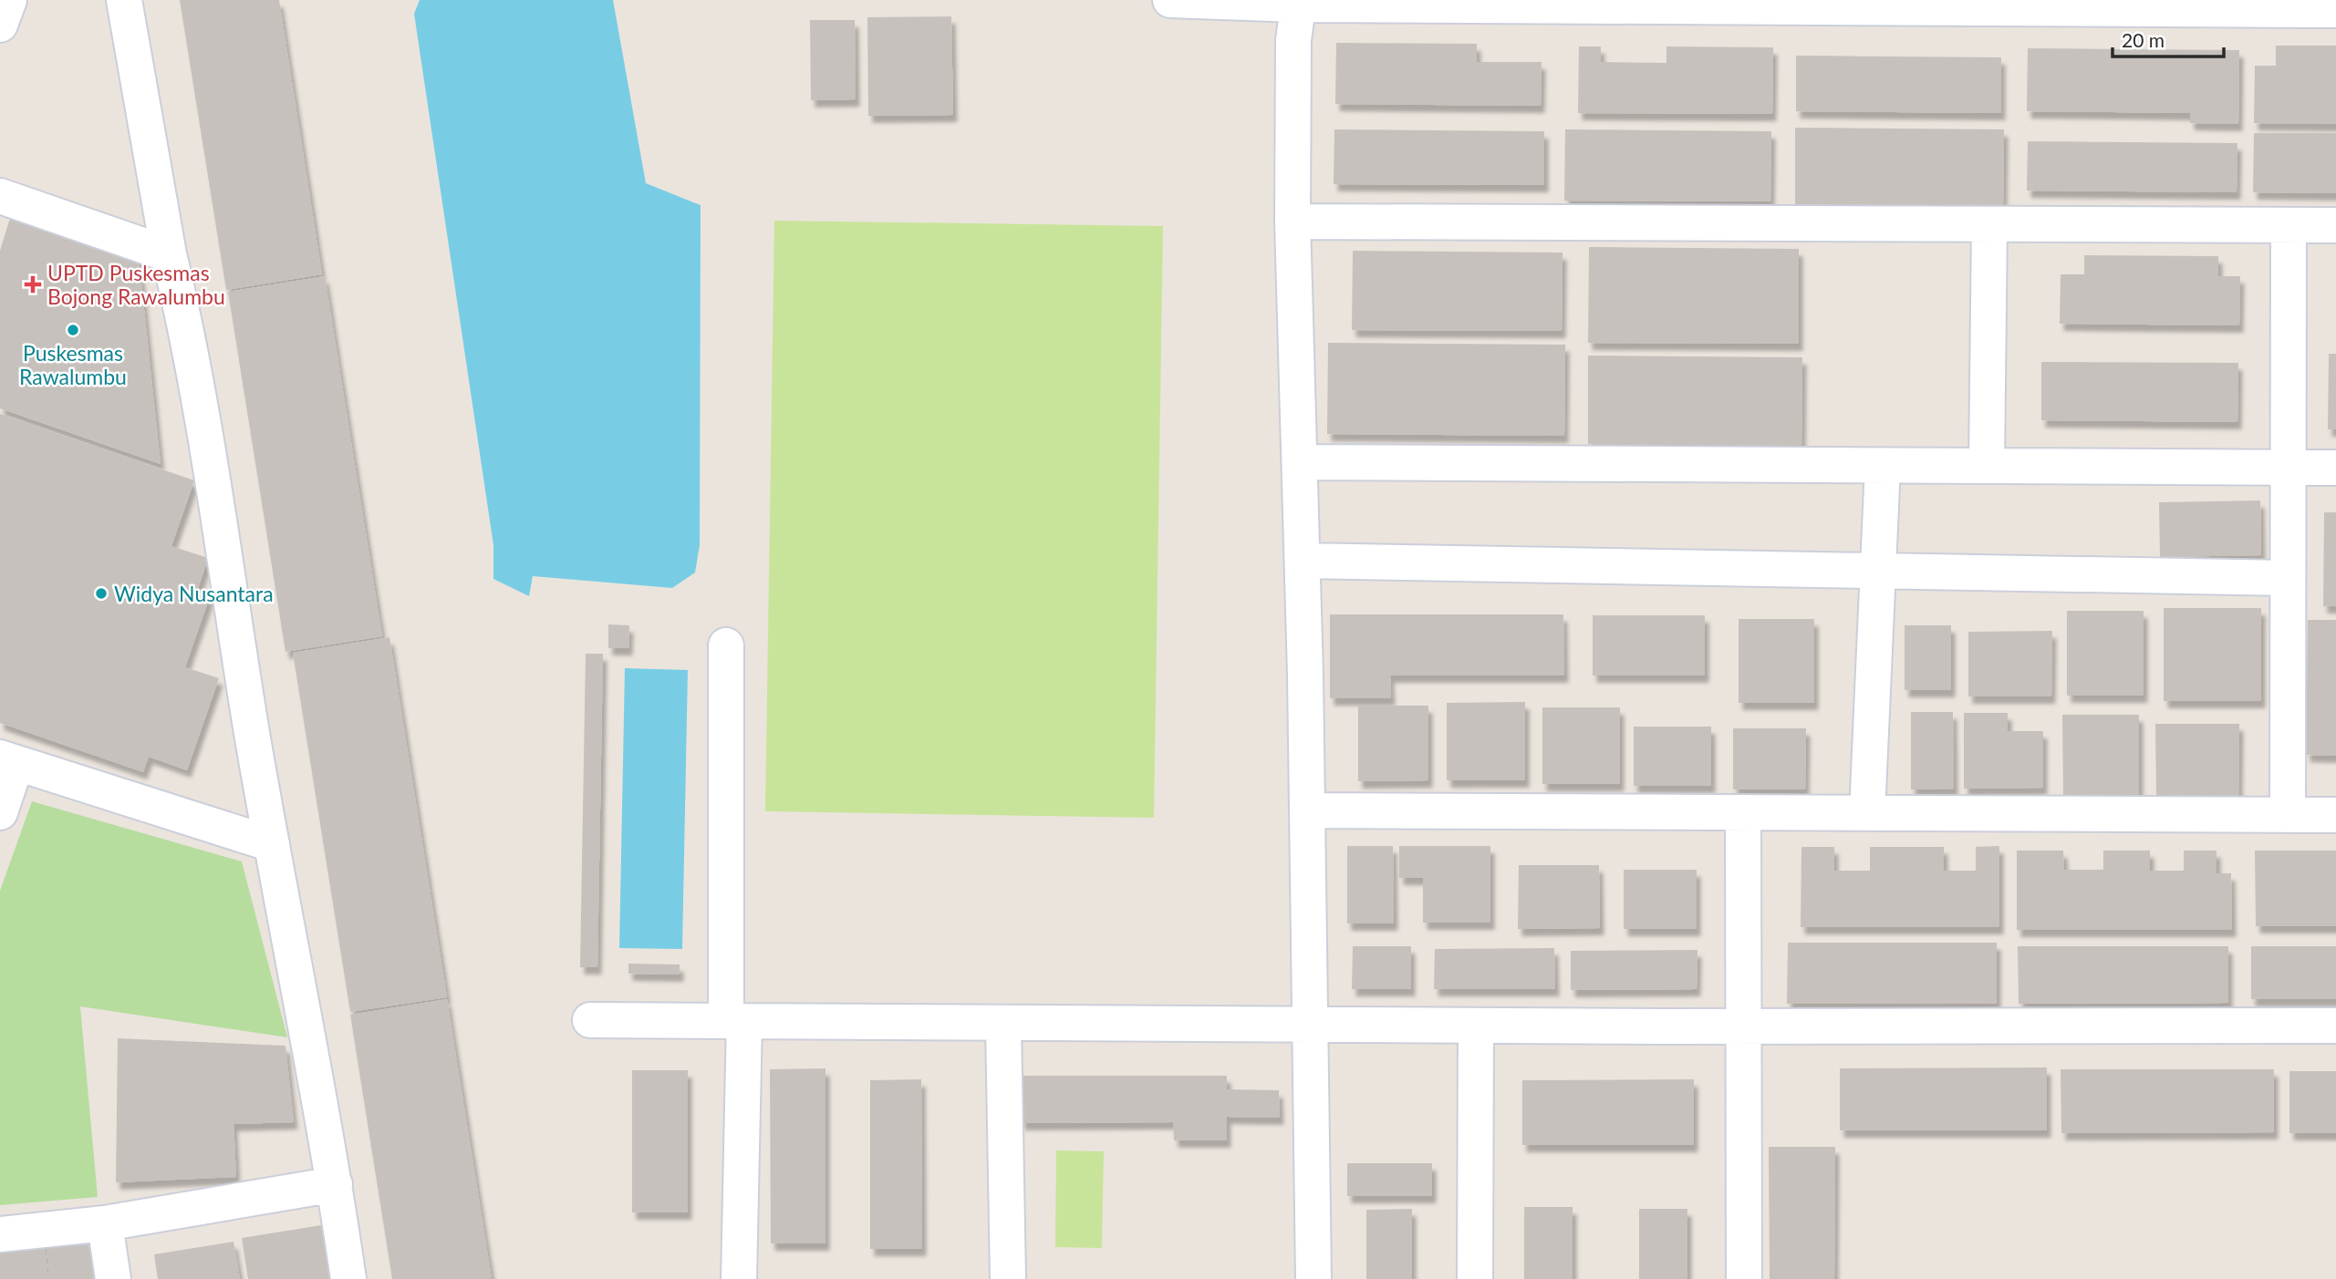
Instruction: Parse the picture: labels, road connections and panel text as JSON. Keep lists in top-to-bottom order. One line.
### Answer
{"places":{"health":["UPTD Puskesmas Bojong Rawalumbu"],"other":["Puskesmas Rawalumbu","Widya Nusantara"]},"scale_bar":"20 m"}
